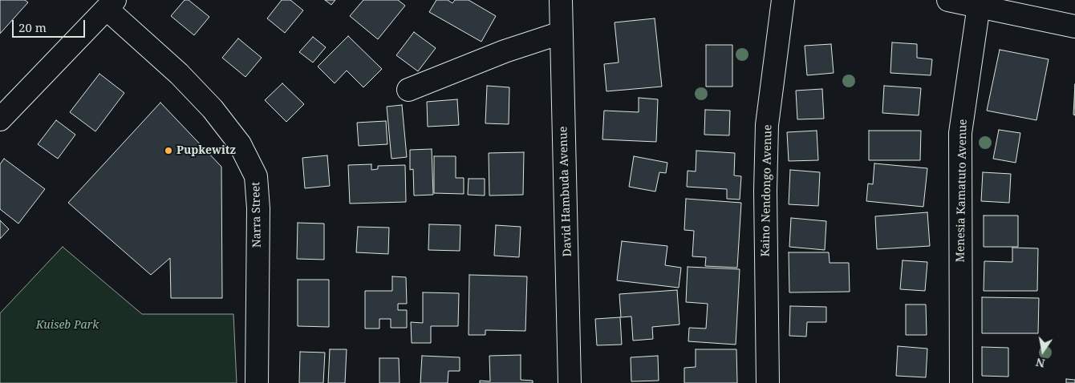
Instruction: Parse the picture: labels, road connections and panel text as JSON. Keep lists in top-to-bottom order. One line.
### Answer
{"streets":{"street":["Kaino Nendongo Avenue","Menesia Kamatuto Avenue","David Hambuda Avenue","Narra Street"]},"parks":["Kuiseb Park"],"places":["Pupkewitz"],"scale_bar":"20 m","north":"bottom"}
